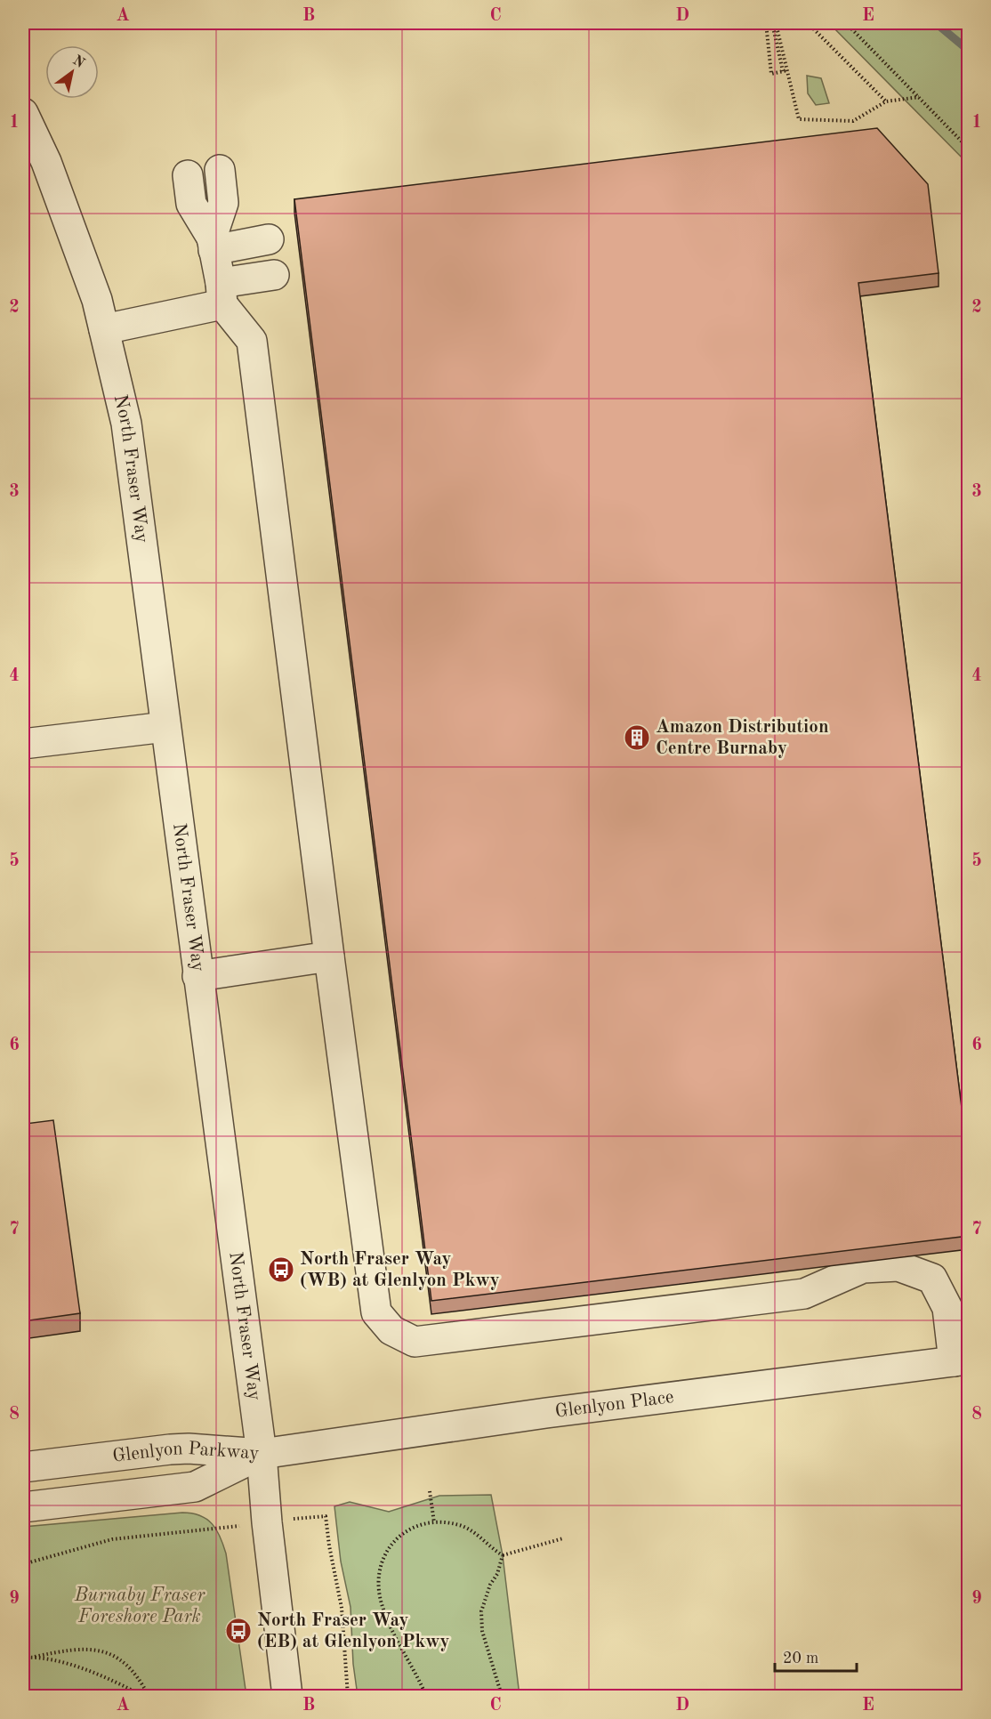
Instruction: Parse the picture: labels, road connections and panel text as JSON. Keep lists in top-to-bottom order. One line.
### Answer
{"streets":{"street":["North Fraser Way","Glenlyon Place","Glenlyon Parkway"]},"crossings":[["North Fraser Way","Glenlyon Place"],["North Fraser Way","Glenlyon Parkway"],["Glenlyon Place","Glenlyon Parkway"]],"parks":["Burnaby Fraser Foreshore Park"],"places":{"building":["Amazon Distribution Centre Burnaby"],"bus stop":["North Fraser Way (WB) at Glenlyon Pkwy","North Fraser Way (EB) at Glenlyon Pkwy"]},"scale_bar":"20 m","north":"top right","grid":{"columns":["A","B","C","D","E"],"rows":["1","2","3","4","5","6","7","8","9"]}}
